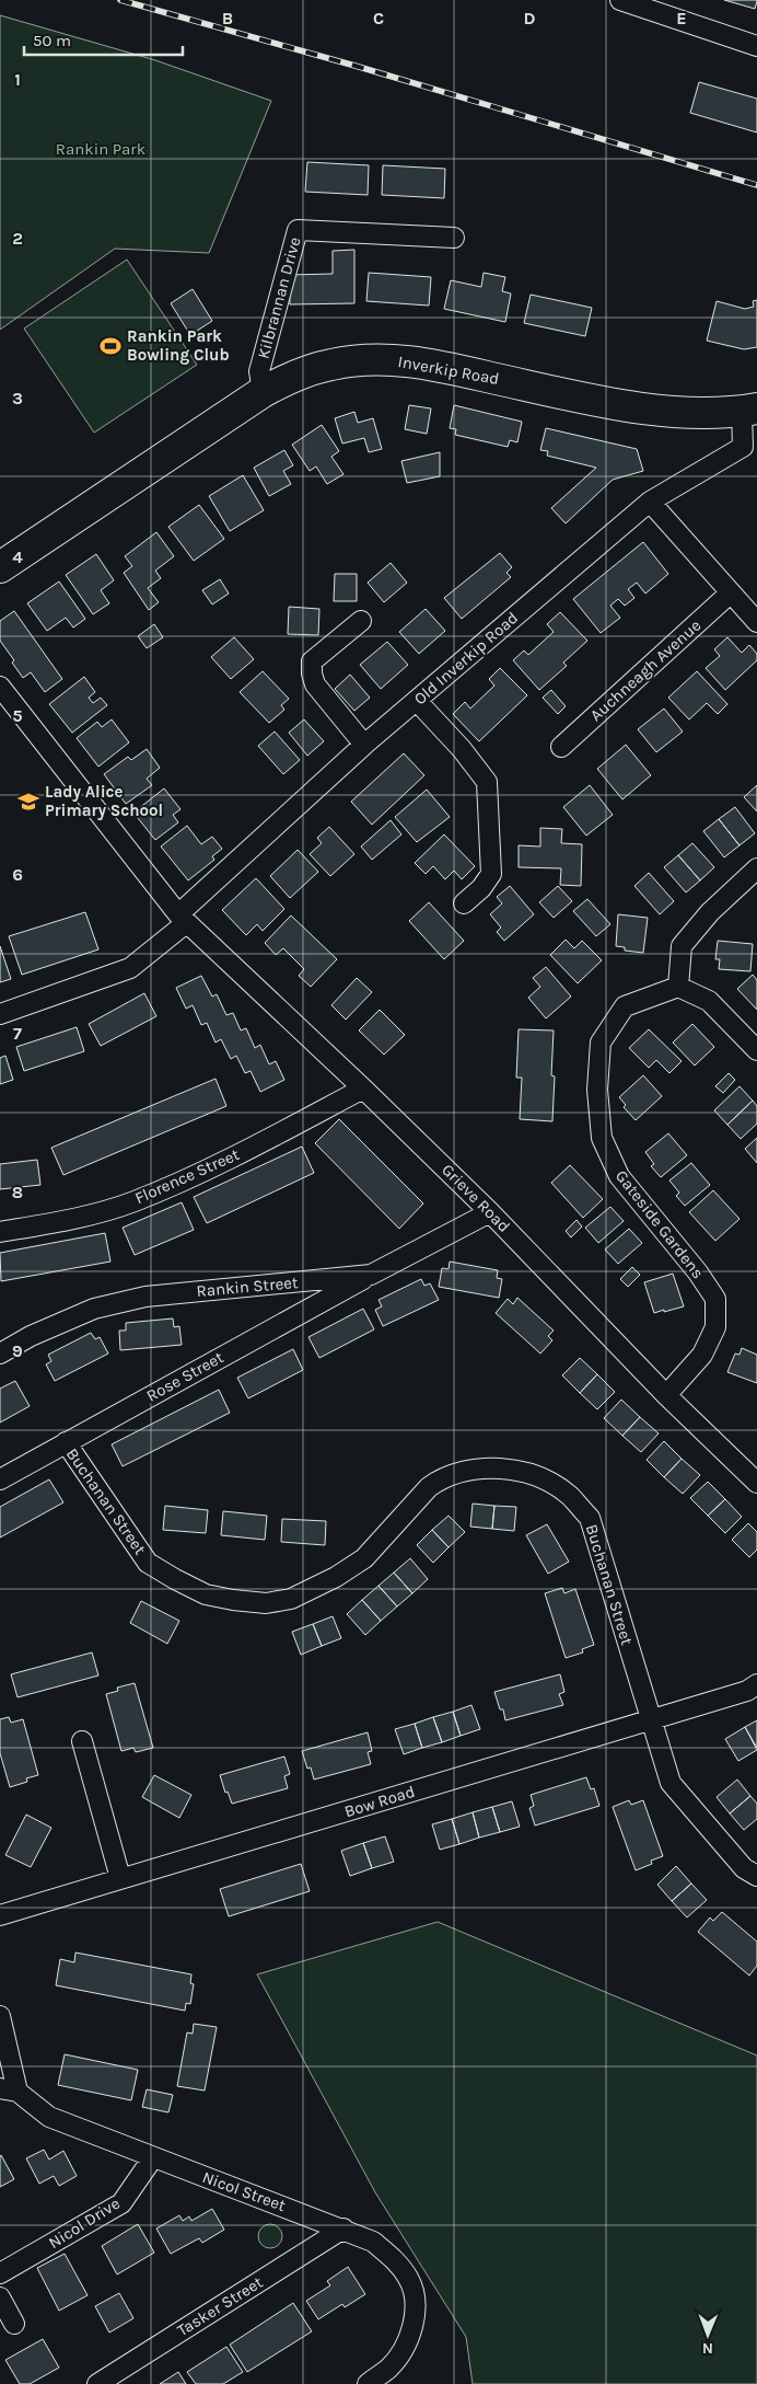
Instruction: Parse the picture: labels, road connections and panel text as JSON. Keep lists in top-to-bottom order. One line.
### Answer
{"streets":{"highway":["Inverkip Road"],"street":["Kilbrannan Drive","Old Inverkip Road","Auchneagh Avenue","Florence Street","Grieve Road","Gateside Gardens","Rankin Street","Rose Street","Buchanan Street","Bow Road","Nicol Street","Nicol Drive","Tasker Street"]},"crossings":[["Kilbrannan Drive","Inverkip Road"],["Inverkip Road","Old Inverkip Road"],["Old Inverkip Road","Grieve Road"],["Florence Street","Grieve Road"],["Grieve Road","Gateside Gardens"],["Grieve Road","Rankin Street"],["Rankin Street","Rose Street"],["Rose Street","Buchanan Street"],["Buchanan Street","Bow Road"],["Nicol Street","Nicol Drive"],["Nicol Street","Tasker Street"]],"parks":["Rankin Park"],"places":{"sports":["Rankin Park Bowling Club"],"school or university":["Lady Alice Primary School"]},"scale_bar":"50 m","north":"bottom","grid":{"columns":["B","C","D","E"],"rows":["1","2","3","4","5","6","7","8","9"]}}
